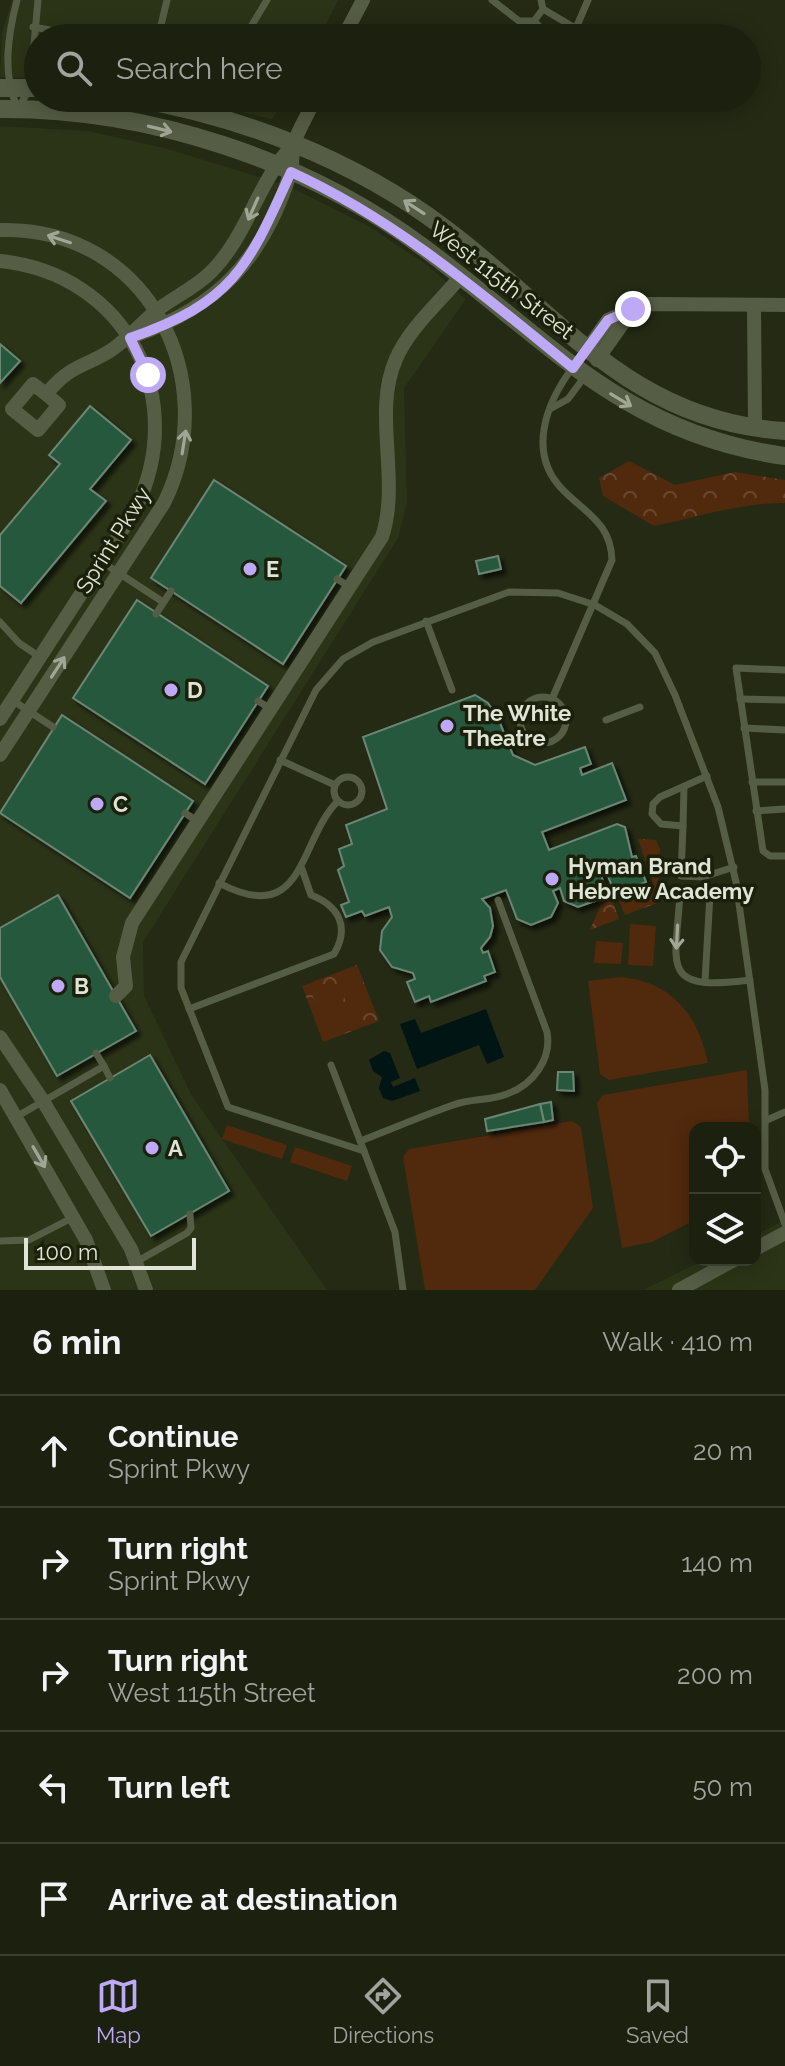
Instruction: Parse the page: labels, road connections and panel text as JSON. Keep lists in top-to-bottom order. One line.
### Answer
{"streets":{"street":["West 115th Street","Sprint Pkwy"]},"places":["E","D","The White Theatre","C","Hyman Brand Hebrew Academy","B","A"],"scale_bar":"100 m","page":{"search":"Search here","scale":"100 m","heading":["6 min","Walk · 410 m"],"list":[["Continue","Sprint Pkwy","20 m"],["Turn right","Sprint Pkwy","140 m"],["Turn right","West 115th Street","200 m"],["Turn left","50 m"],"Arrive at destination"],"nav":["Map","Directions","Saved"]}}
